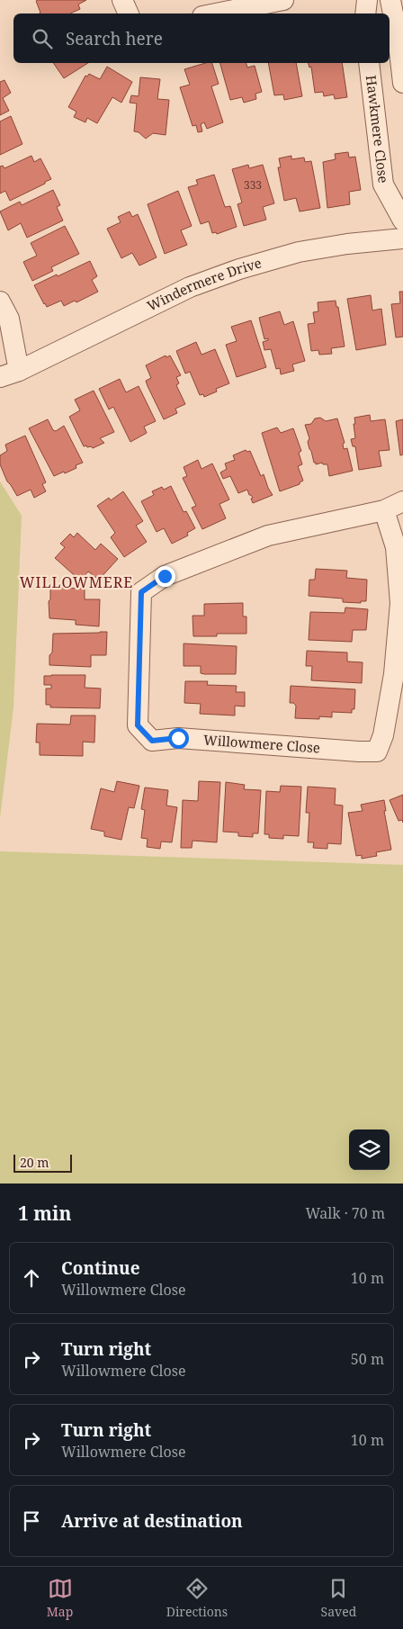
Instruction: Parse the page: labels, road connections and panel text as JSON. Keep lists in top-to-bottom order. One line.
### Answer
{"streets":{"street":["Hawkmere Close","Windermere Drive","Willowmere Close"]},"districts":["WILLOWMERE"],"house_numbers":["333"],"scale_bar":"20 m","page":{"search":"Search here","scale":"20 m","heading":["1 min","Walk · 70 m"],"list":[["Continue","Willowmere Close","10 m"],["Turn right","Willowmere Close","50 m"],["Turn right","Willowmere Close","10 m"],"Arrive at destination"],"nav":["Map","Directions","Saved"]}}
